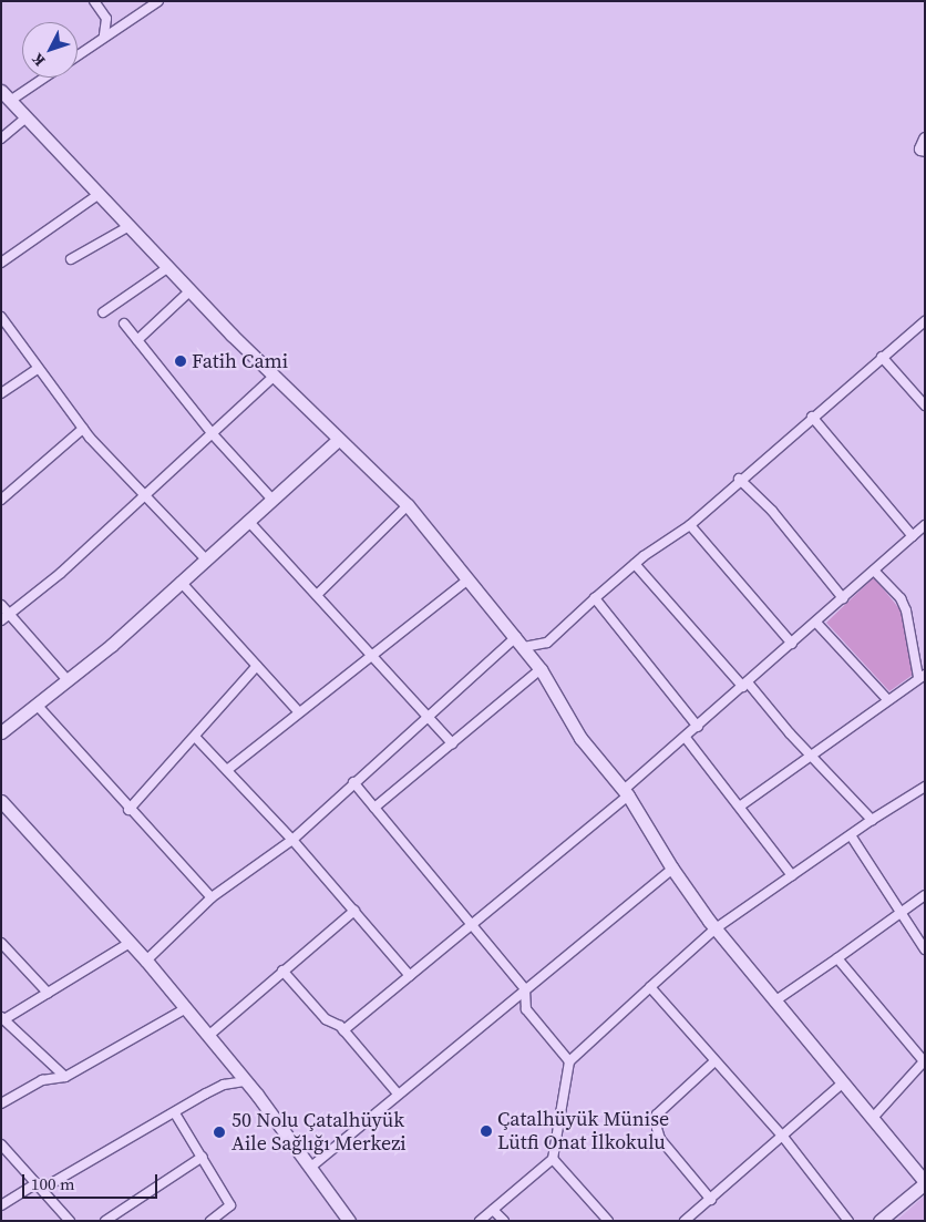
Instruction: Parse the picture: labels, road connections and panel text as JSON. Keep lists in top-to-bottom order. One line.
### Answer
{"places":["Fatih Cami","Çatalhüyük Münise Lütfi Onat İlkokulu","50 Nolu Çatalhüyük Aile Sağlığı Merkezi"],"scale_bar":"100 m","north":"bottom left"}
